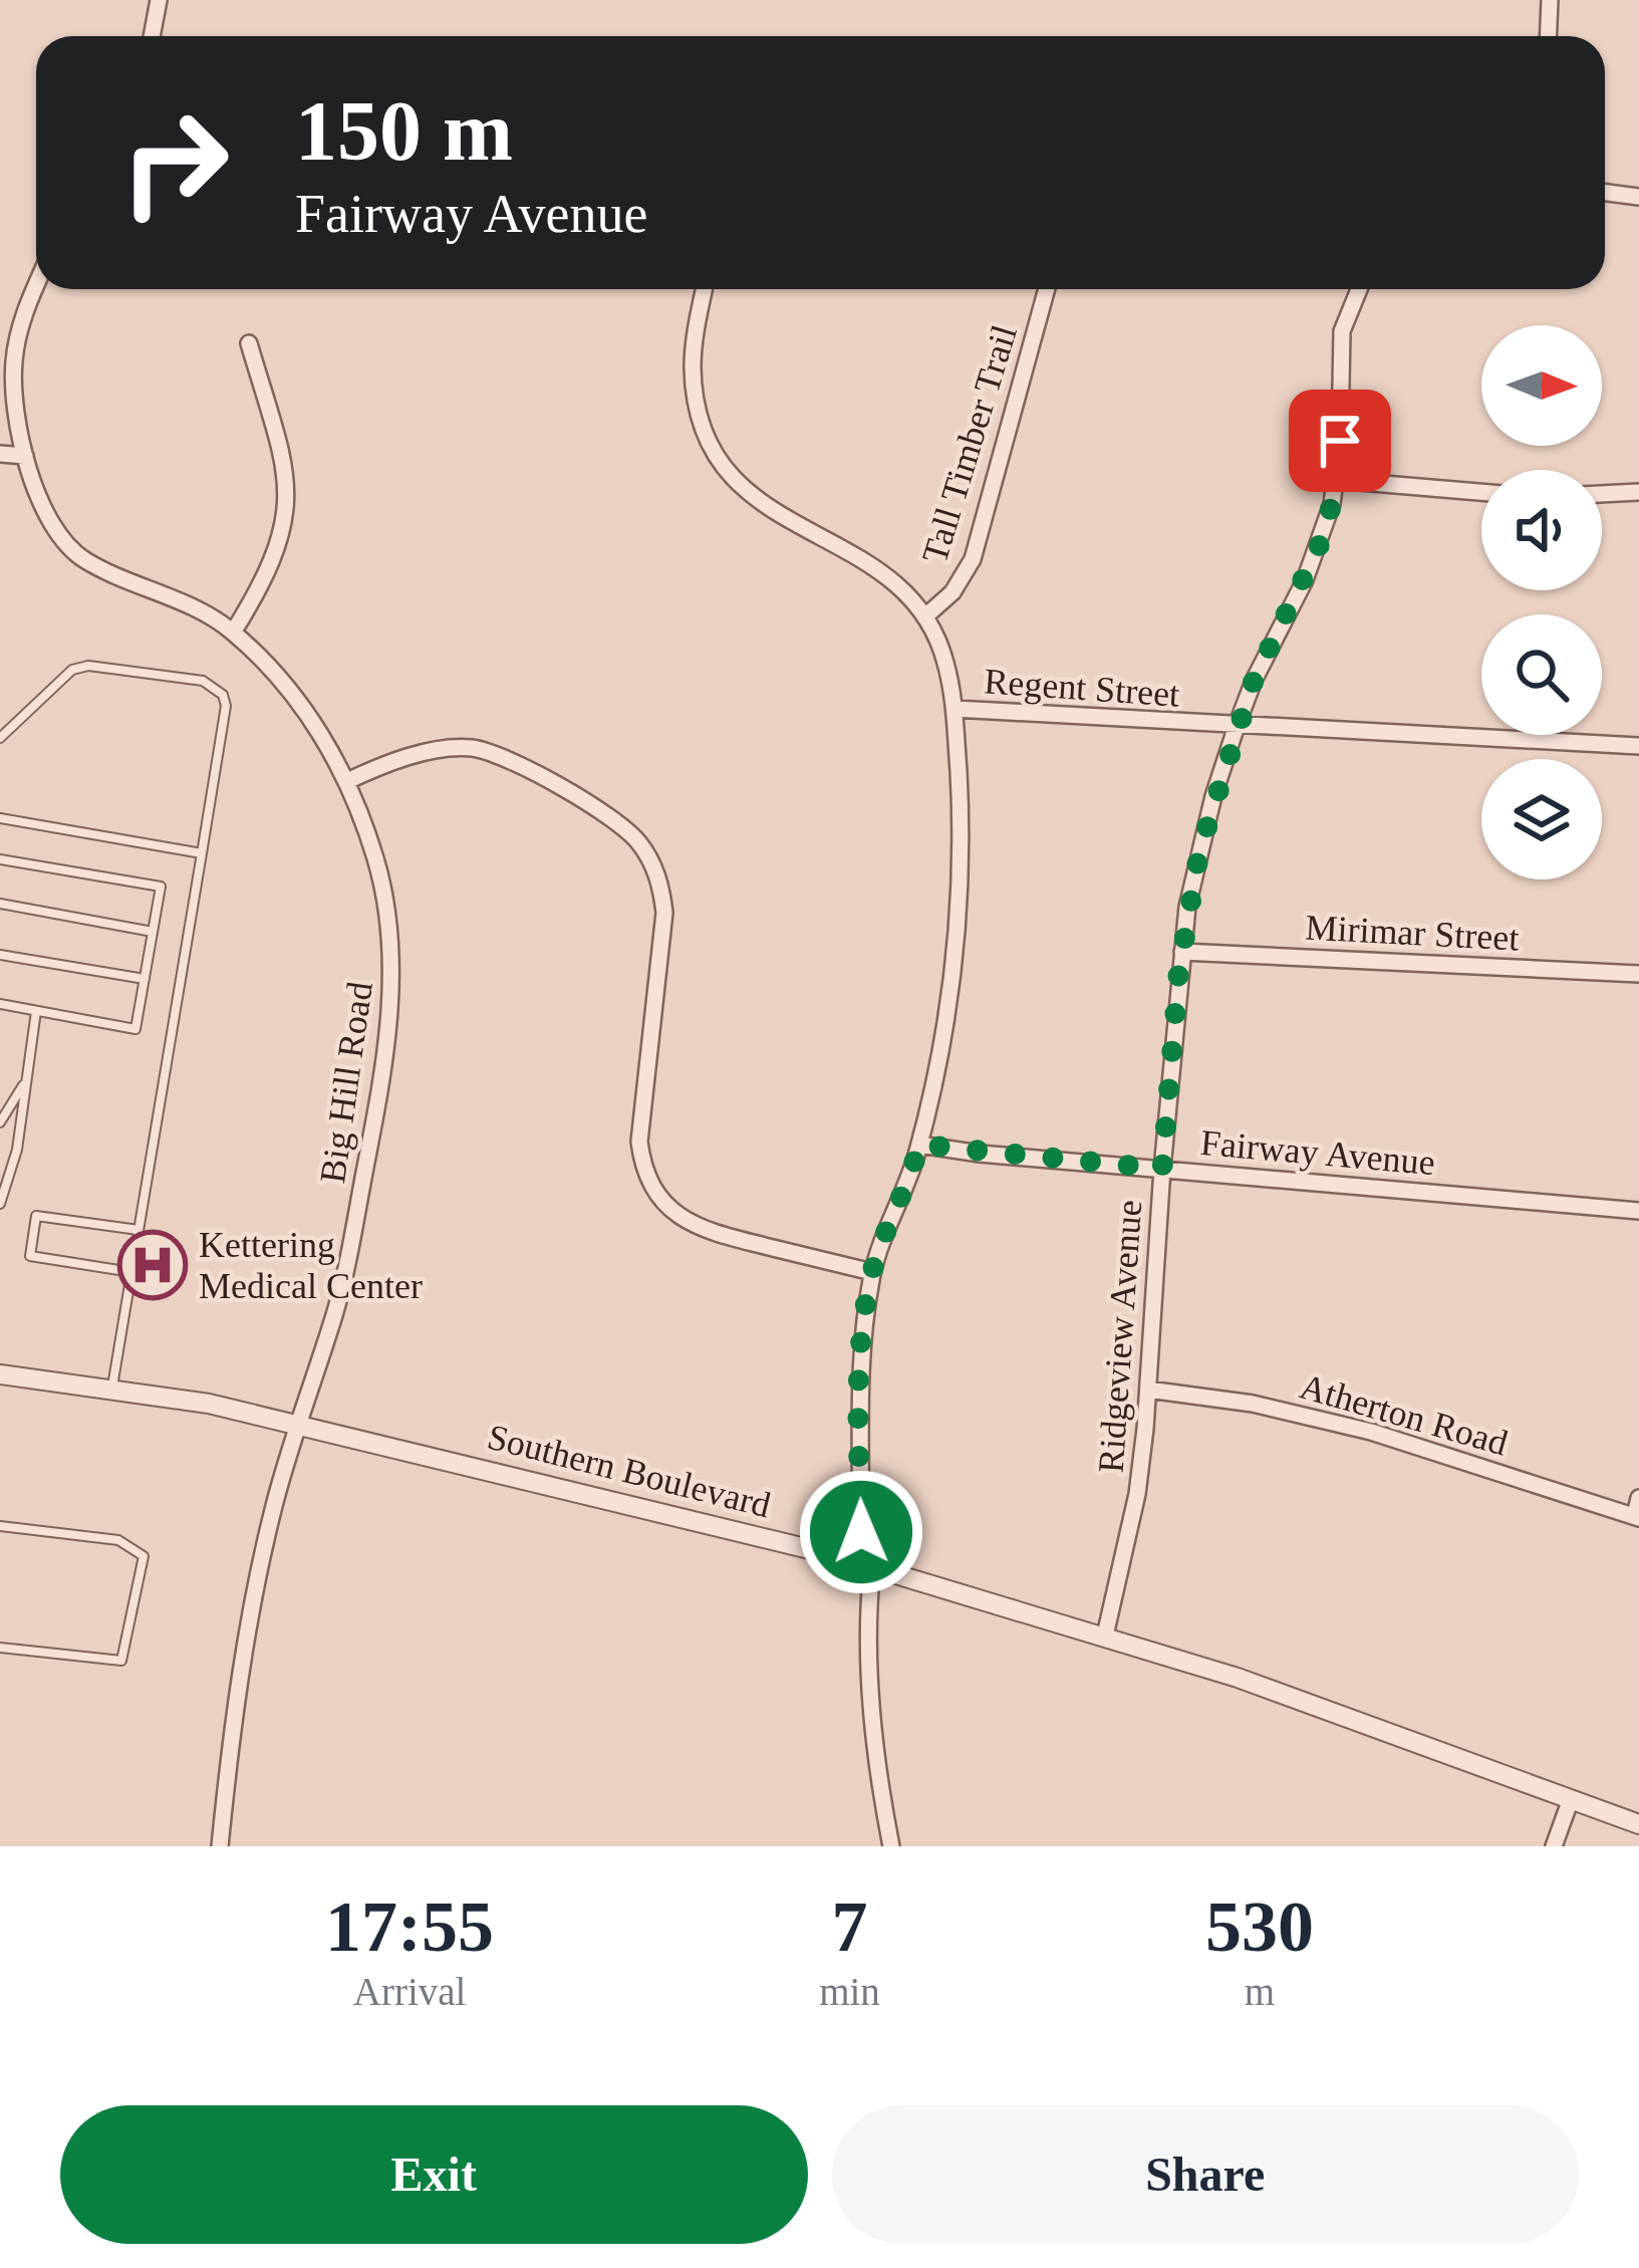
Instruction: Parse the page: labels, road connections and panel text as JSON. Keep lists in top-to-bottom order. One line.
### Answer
{"streets":{"street":["Tall Timber Trail","Regent Street","Mirimar Street","Big Hill Road","Fairway Avenue","Ridgeview Avenue","Atherton Road","Southern Boulevard"]},"crossings":[["Regent Street","Ridgeview Avenue"],["Mirimar Street","Ridgeview Avenue"],["Big Hill Road","Southern Boulevard"],["Fairway Avenue","Ridgeview Avenue"],["Ridgeview Avenue","Atherton Road"],["Ridgeview Avenue","Southern Boulevard"]],"places":{"hospital":["Kettering Medical Center"]},"north":"right","page":{"turn":["150 m","Fairway Avenue"],"eta":["17:55","Arrival","7","min","530","m"],"buttons":["Exit","Share"]}}
